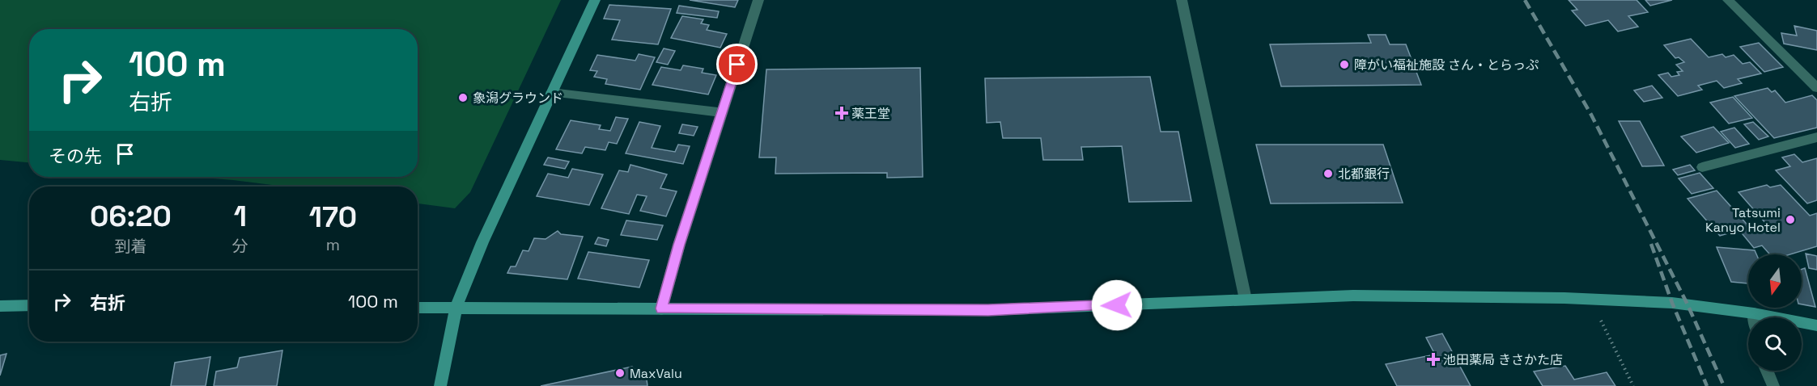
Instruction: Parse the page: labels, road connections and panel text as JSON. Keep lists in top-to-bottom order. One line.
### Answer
{"places":{"other":["障がい福祉施設 さん・とらっぷ","象潟グラウンド","北都銀行","Tatsumi Kanyo Hotel","MaxValu"],"health":["薬王堂","池田薬局 きさかた店"]},"north":"bottom","page":{"turn":["100 m","右折"],"then":"その先","eta":["06:20","到着","1","分","170","m"],"list":[{"name":"右折","value":"100 m"}]}}
